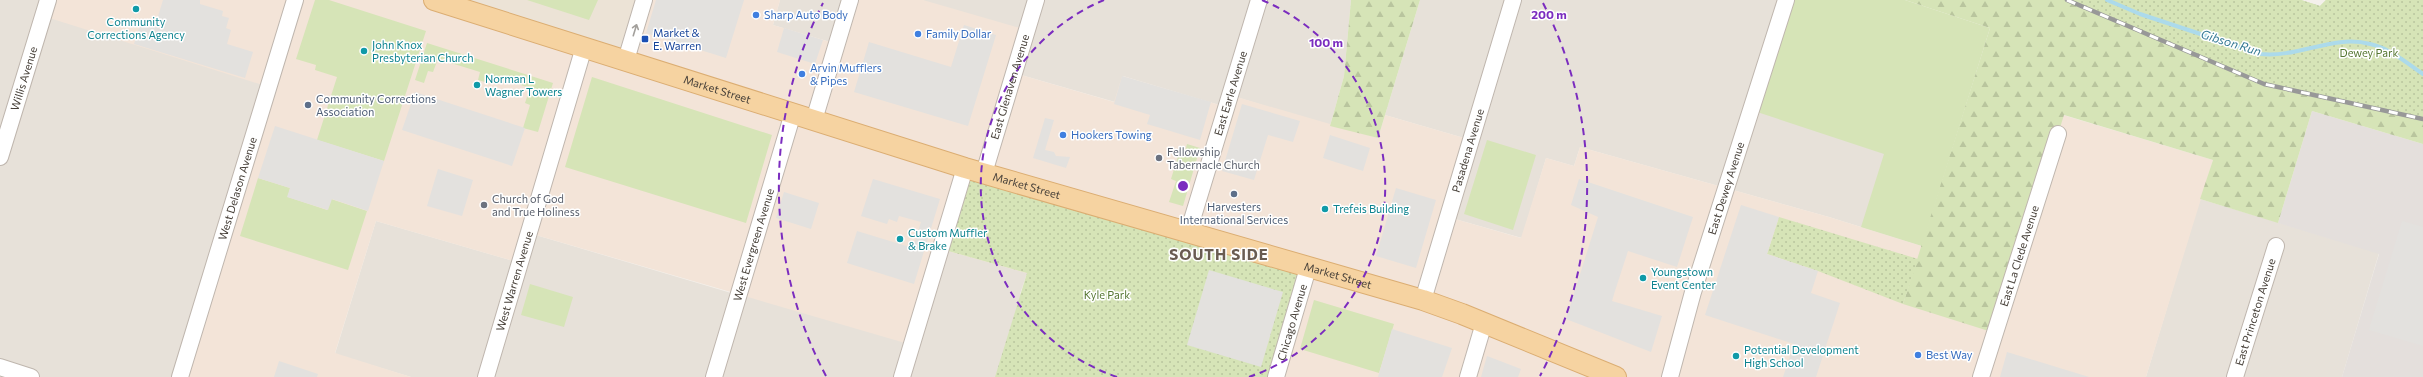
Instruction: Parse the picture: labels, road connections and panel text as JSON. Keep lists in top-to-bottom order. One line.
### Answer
{"streets":{"main road":["Market Street"],"street":["Willis Avenue","East Glenaven Avenue","East Earle Avenue","Pasadena Avenue","East Dewey Avenue","West Delason Avenue","West Evergreen Avenue","East La Clede Avenue","West Warren Avenue","East Princeton Avenue","Chicago Avenue"]},"crossings":[["East Glenaven Avenue","Market Street"],["Market Street","East Earle Avenue"],["Market Street","Pasadena Avenue"],["Market Street","West Evergreen Avenue"],["Market Street","West Warren Avenue"],["Market Street","Chicago Avenue"]],"districts":["SOUTH SIDE"],"water":["Gibson Run"],"parks":["Dewey Park","Kyle Park"],"places":{"other":["Community Corrections Agency","Sharp Auto Body","Family Dollar","John Knox Presbyterian Church","Arvin Mufflers & Pipes","Norman L Wagner Towers","Community Corrections Association","Hookers Towing","Fellowship Tabernacle Church","Harvesters International Services","Church of God and True Holiness","Trefeis Building","Custom Muffler & Brake","Youngstown Event Center","Best Way","Potential Development High School"],"transit":["Market & E. Warren"]},"rings":["200 m","100 m"]}
